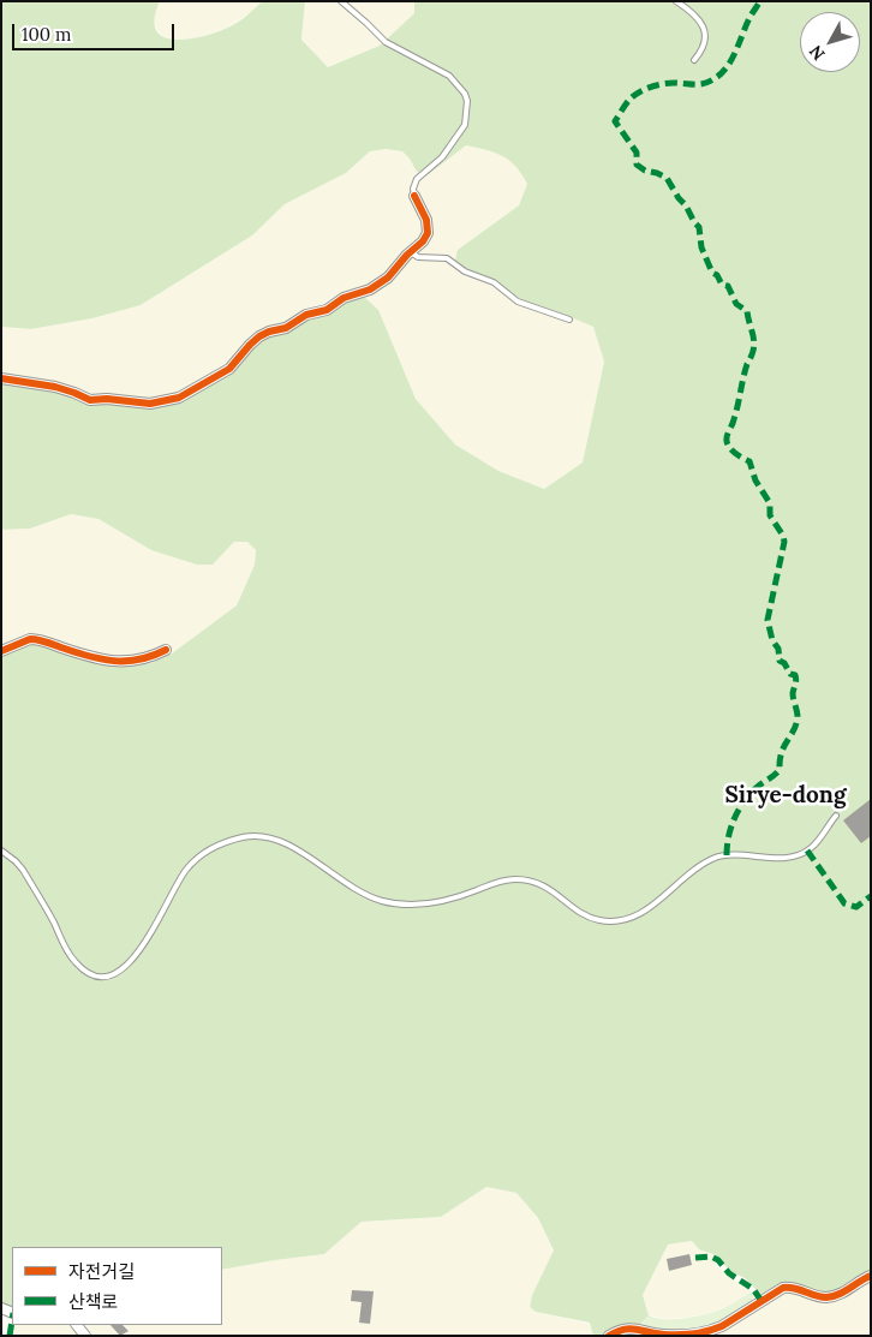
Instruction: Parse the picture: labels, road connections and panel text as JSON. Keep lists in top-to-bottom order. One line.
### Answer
{"districts":["Sirye-dong"],"legend":["자전거길","산책로"],"scale_bar":"100 m","north":"bottom left"}
